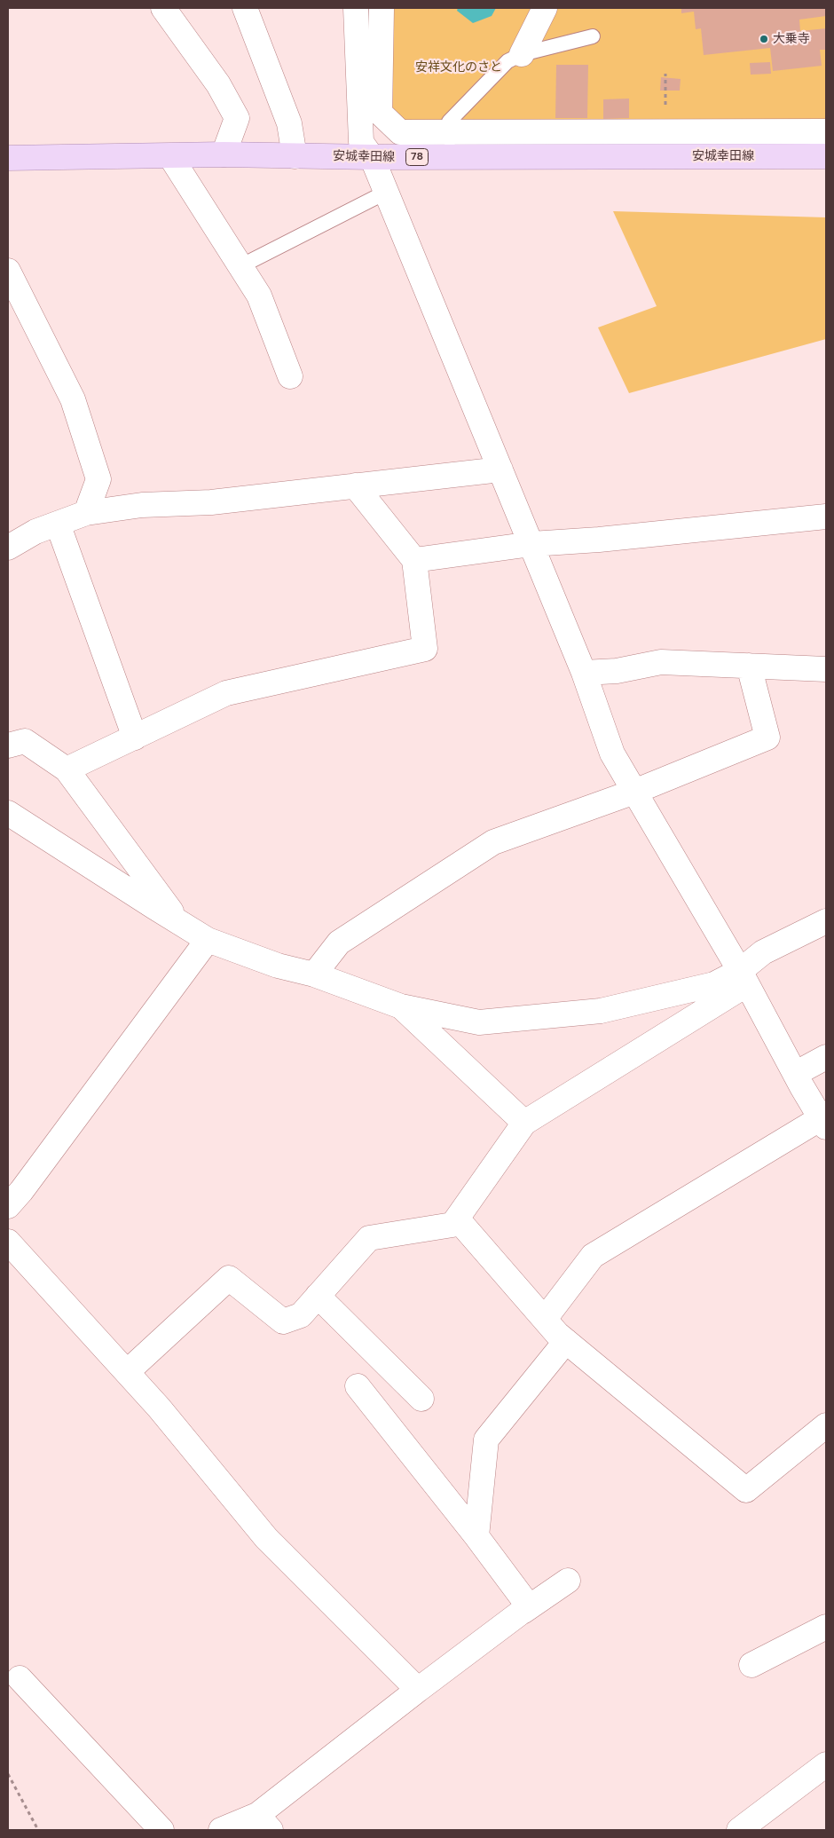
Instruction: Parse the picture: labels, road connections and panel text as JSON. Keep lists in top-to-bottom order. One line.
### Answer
{"streets":{"main road":["安城幸田線","78"]},"parks":["安祥文化のさと"],"places":["大乗寺"]}
